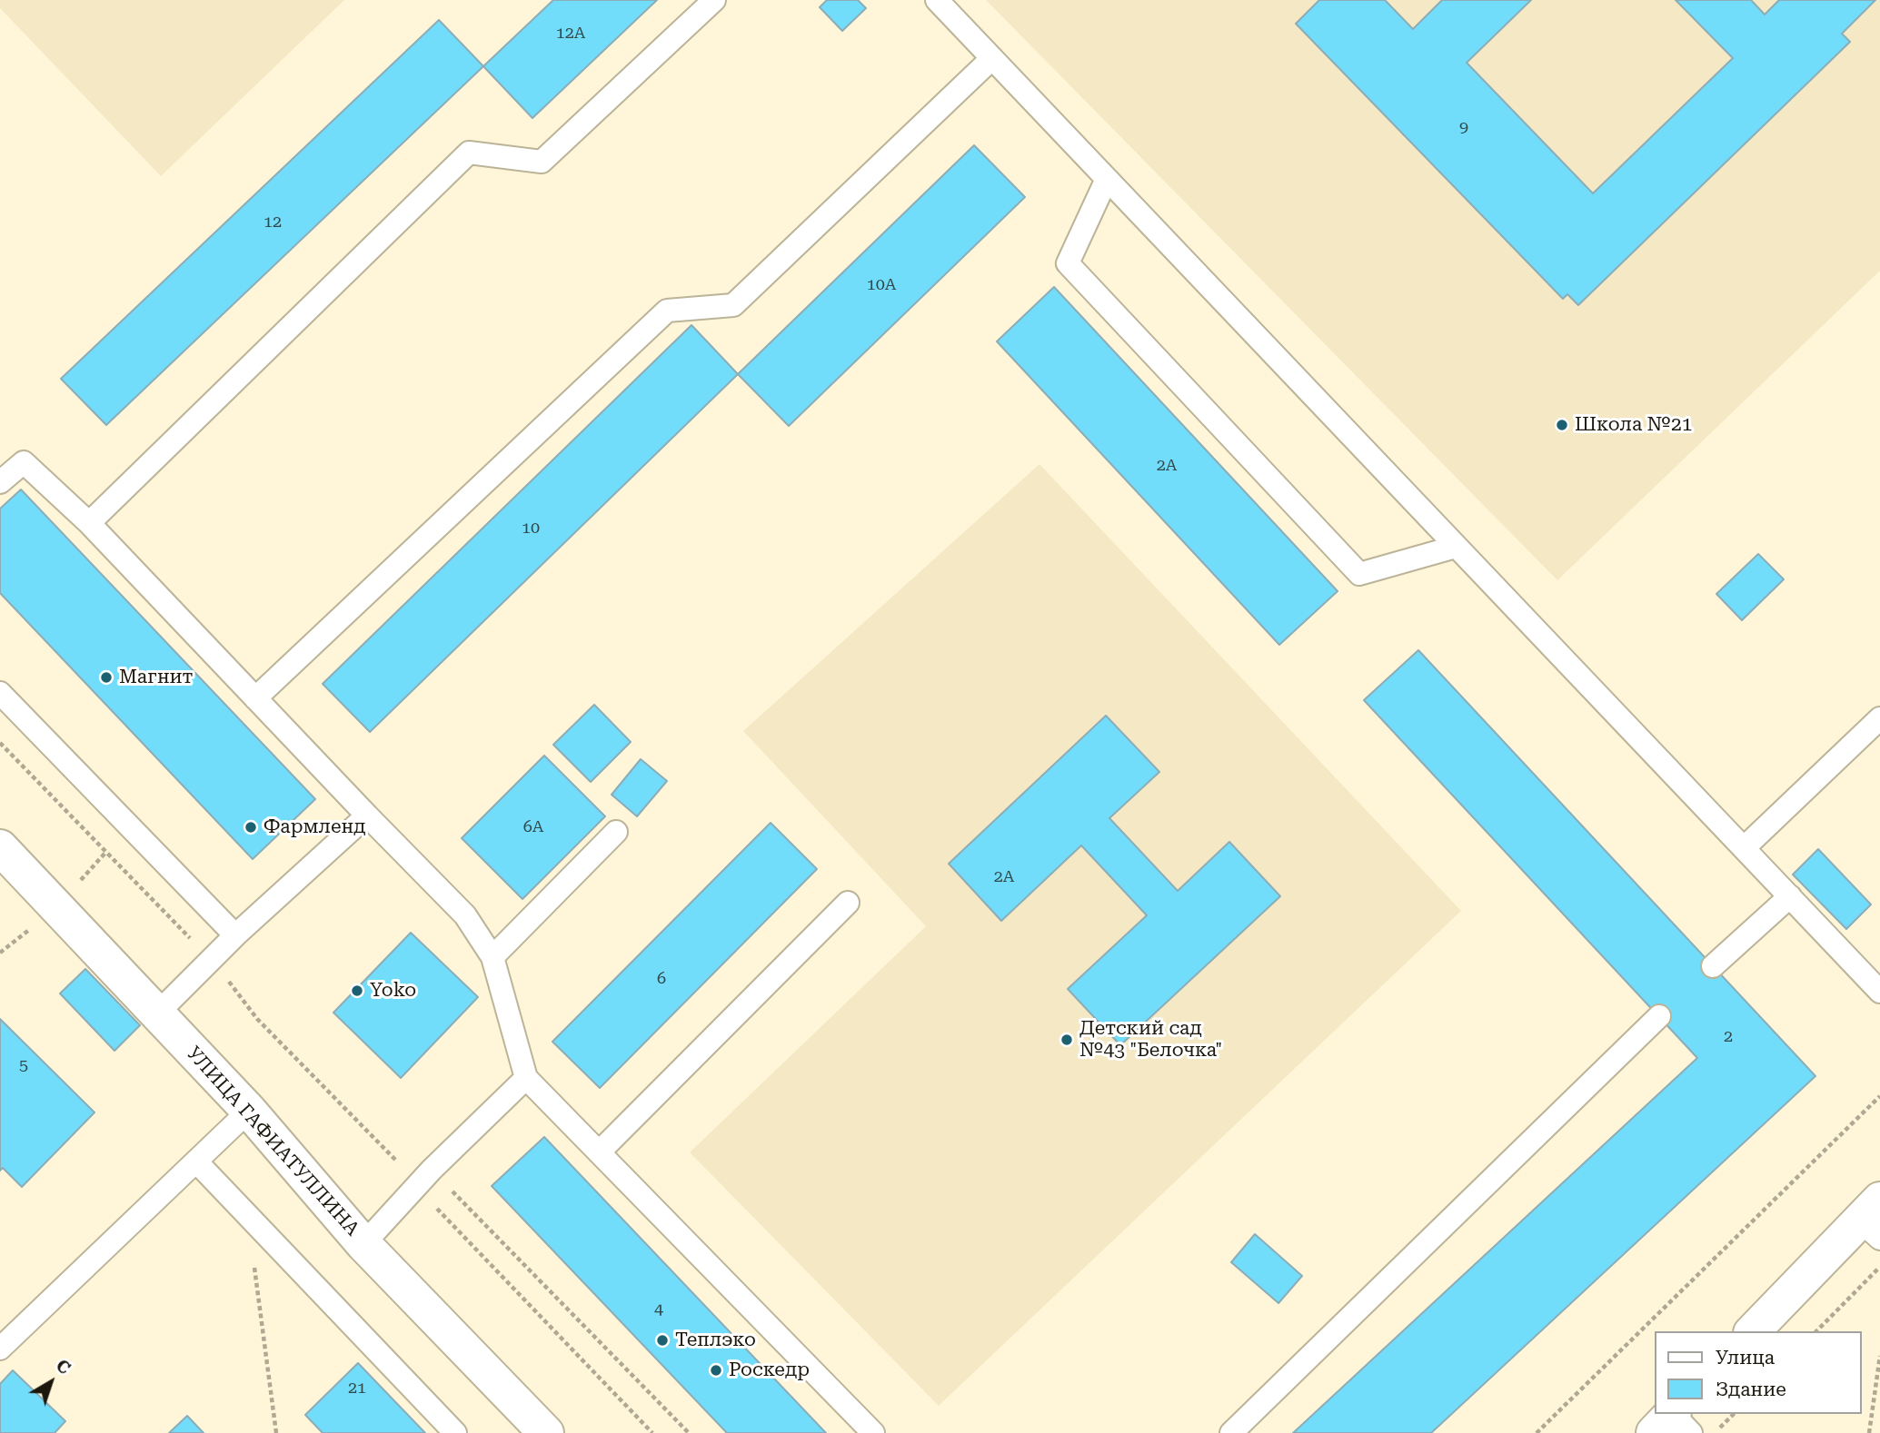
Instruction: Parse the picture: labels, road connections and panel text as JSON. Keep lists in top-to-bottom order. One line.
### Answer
{"streets":{"street":["УЛИЦА ГАФИАТУЛЛИНА"]},"places":["Школа №21","Магнит","Фармленд","Yoko","Детский сад №43 \"Белочка\"","Теплэко","Роскедр"],"house_numbers":["12А","9","12","10А","2А","10","6А","2А","6","2","5","4","21"],"legend":["Улица","Здание"],"north":"top right"}
